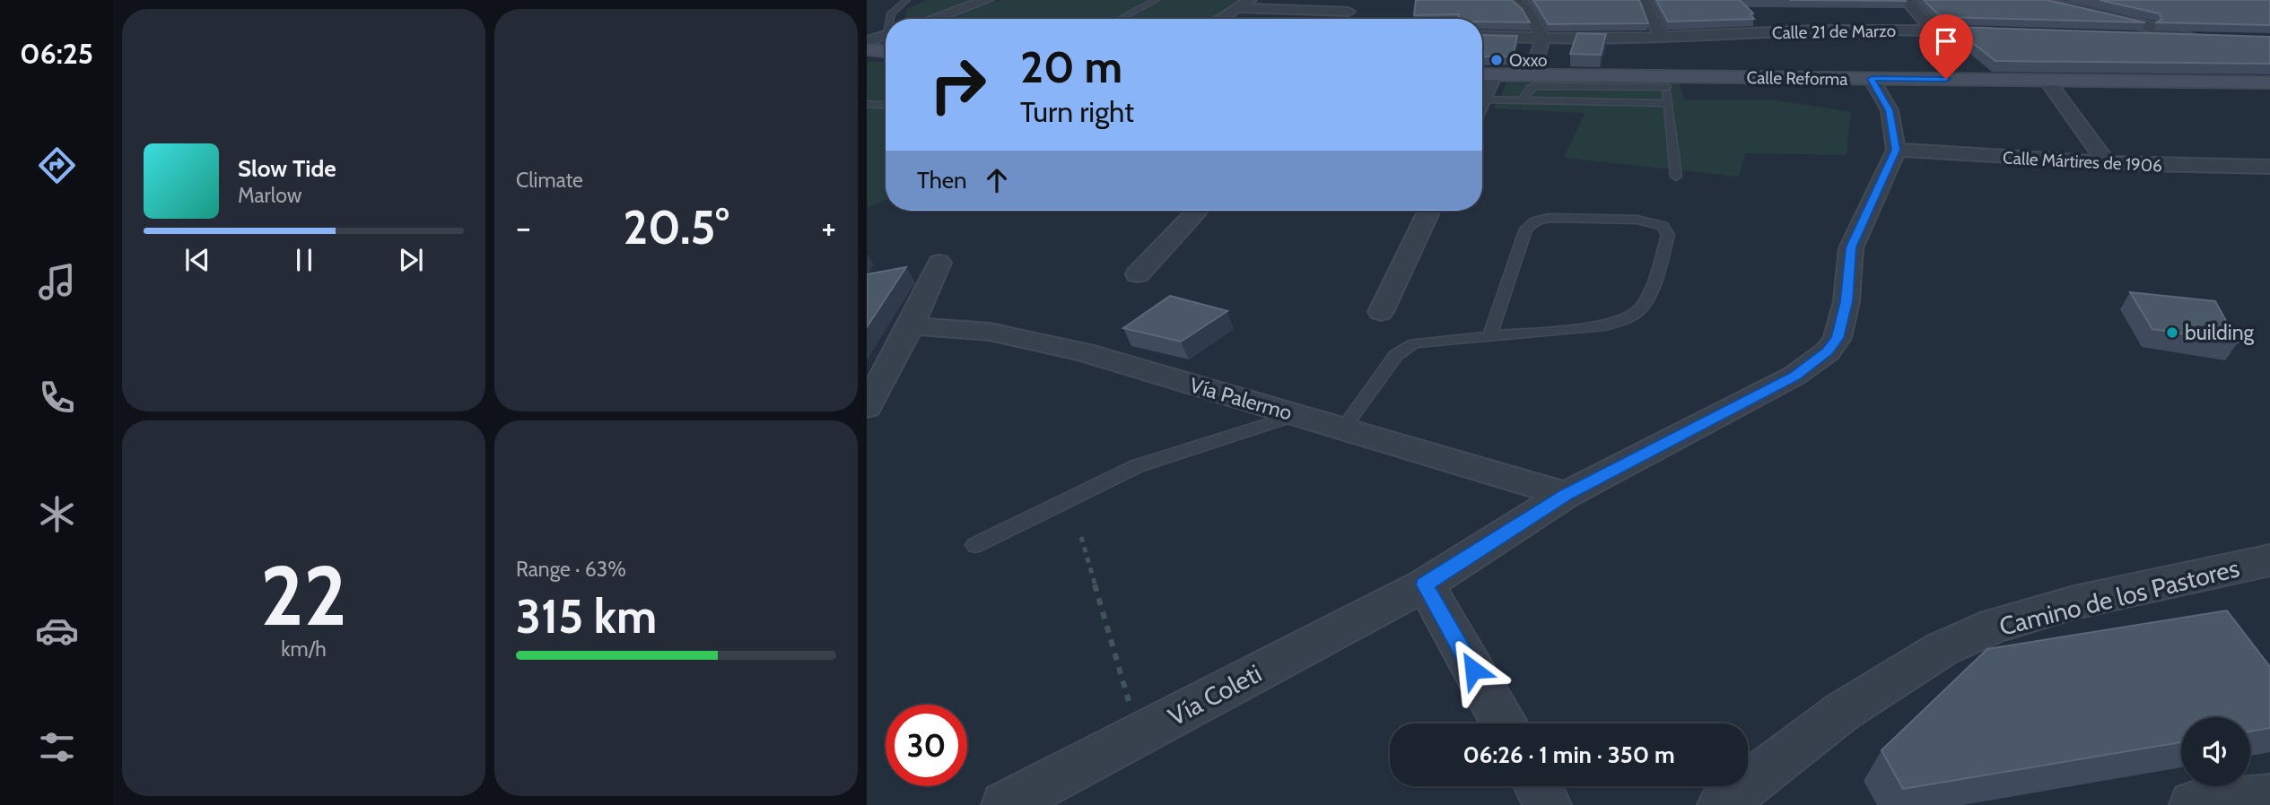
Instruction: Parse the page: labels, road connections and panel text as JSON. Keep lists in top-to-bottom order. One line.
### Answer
{"streets":{"street":["Calle 21 de Marzo","Calle Reforma","Calle Mártires de 1906","Vía Palermo","Camino de los Pastores","Vía Coleti"]},"crossings":[["Calle Mártires de 1906","Vía Coleti"],["Vía Palermo","Vía Coleti"]],"places":["Oxxo","building"],"page":{"tabs":"06:25","tile":["Climate",["22","km/h"],["Range · 63%","315 km"]],"turn":["20 m","Turn right"],"song":["Slow Tide","Marlow"],"then":"Then","heat":["−","20.5°","+"],"limit":"30","trip":"06:26 · 1 min · 350 m"}}
